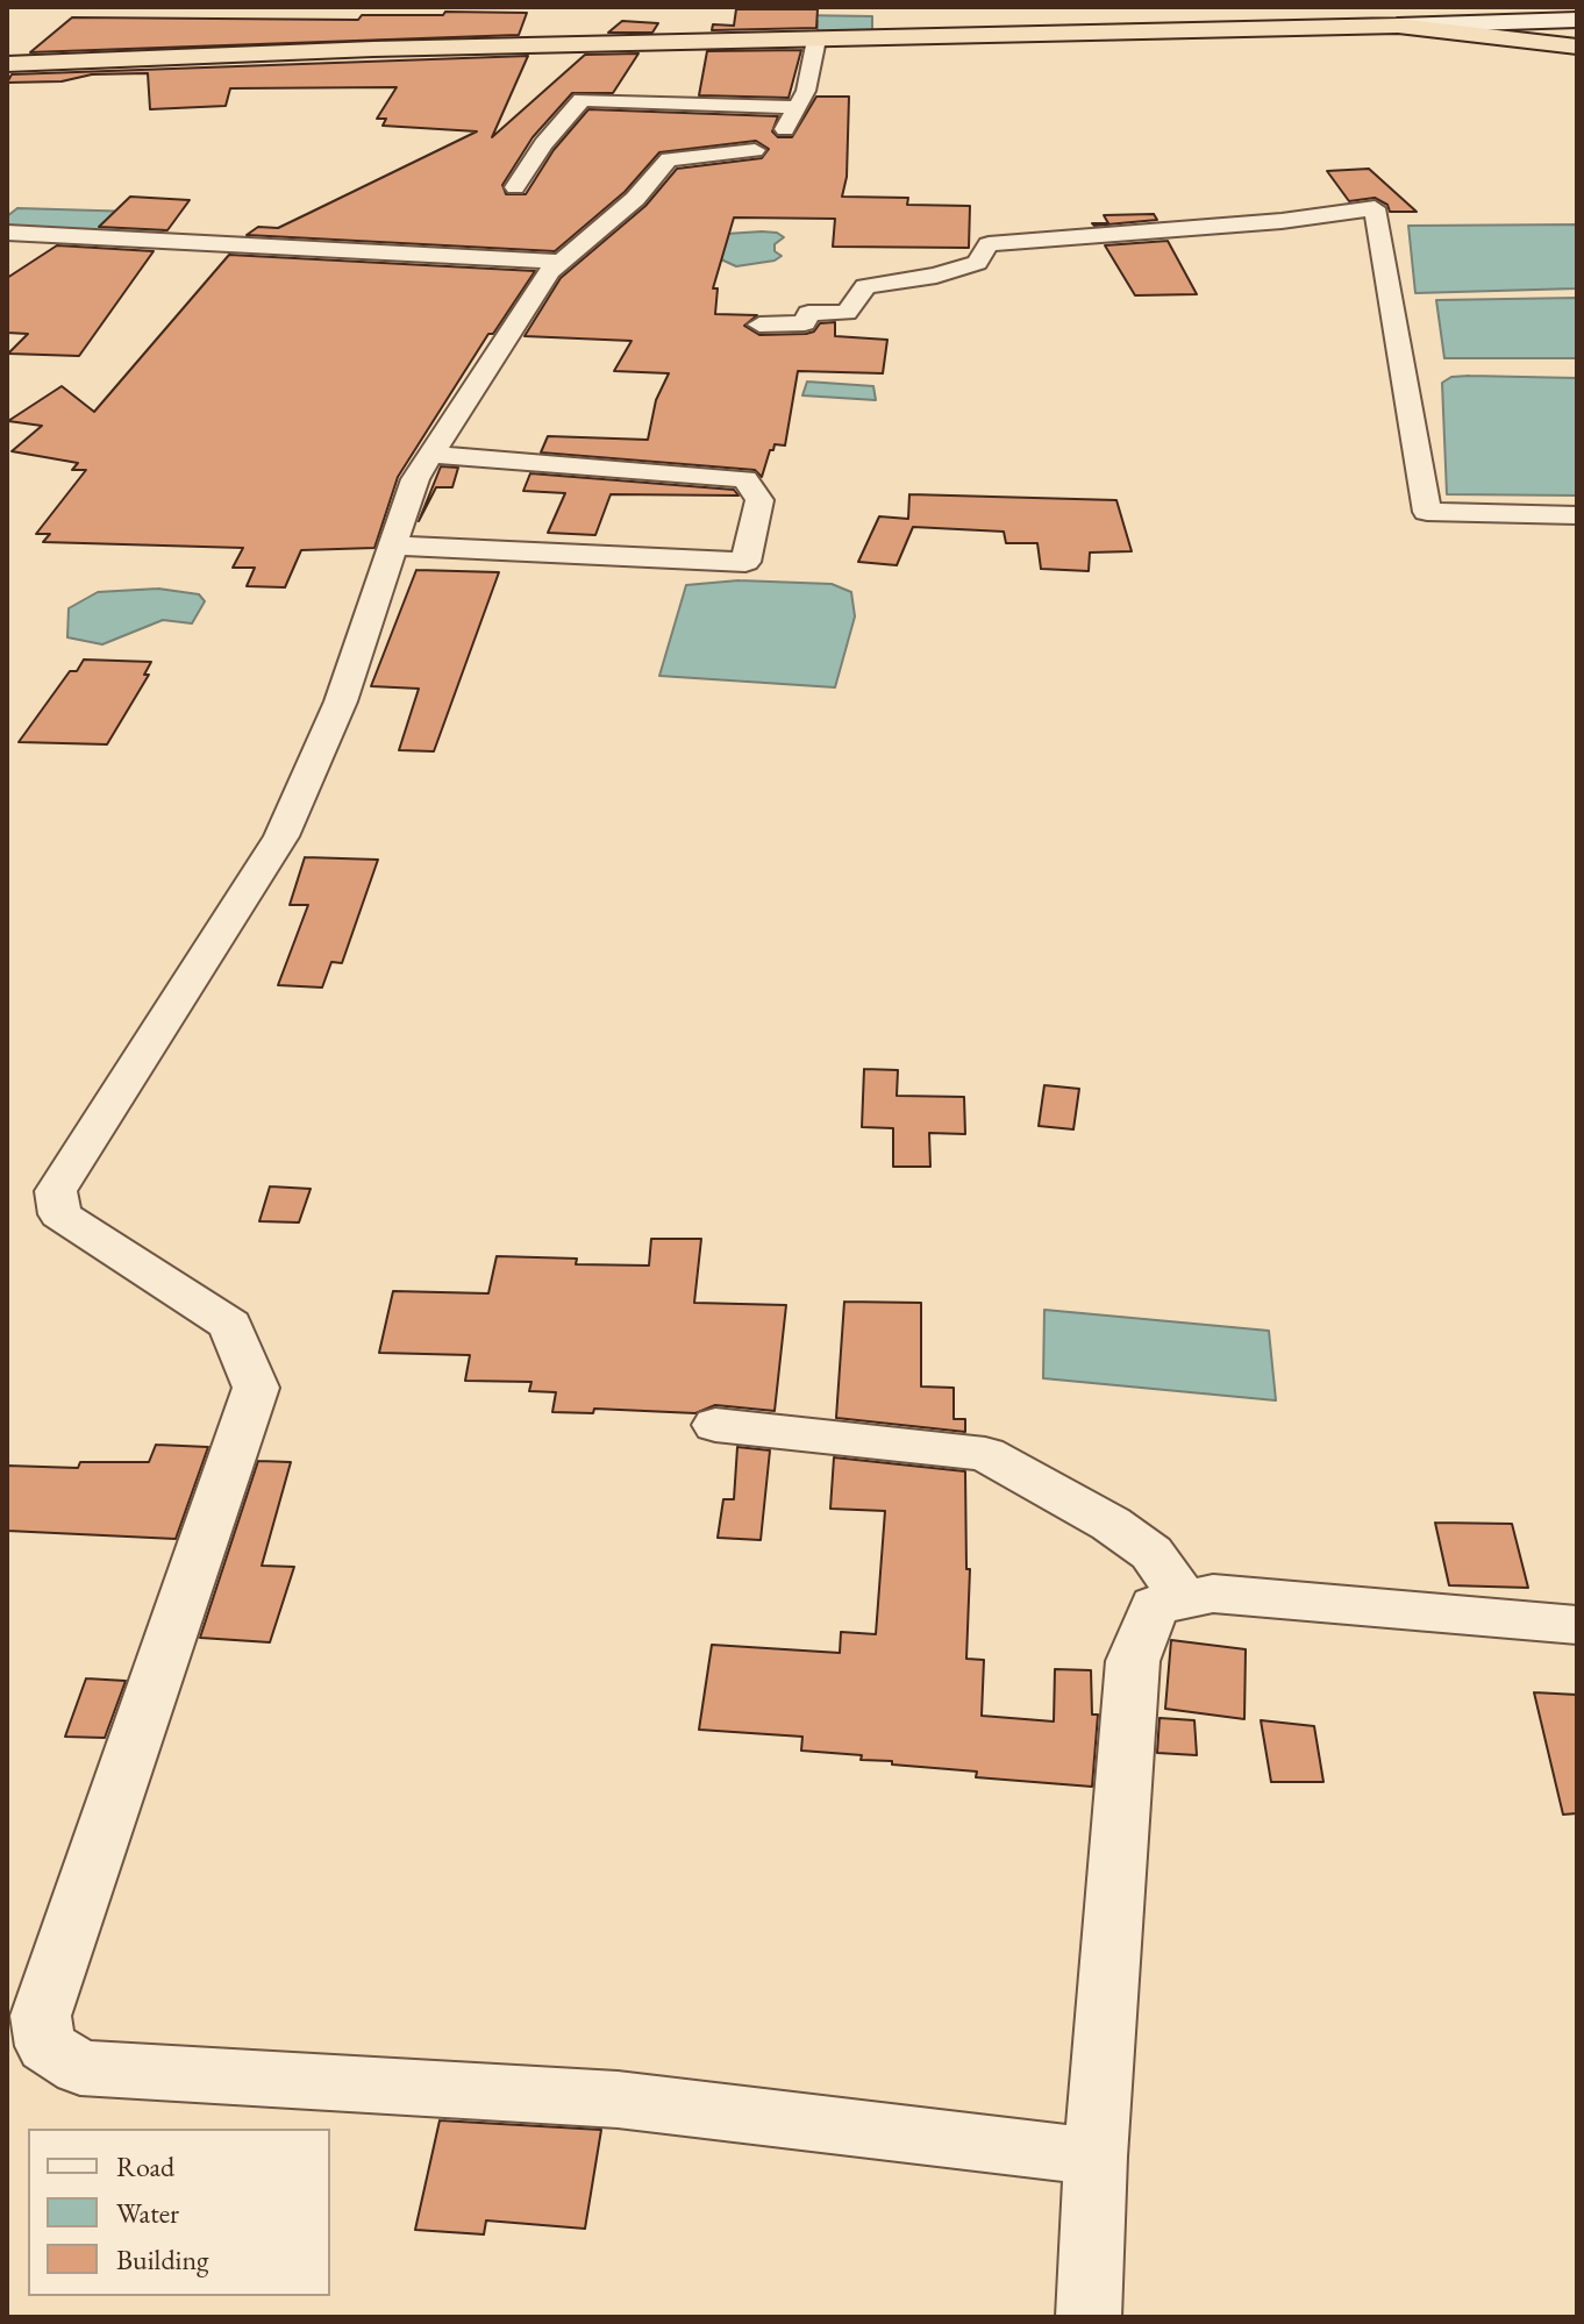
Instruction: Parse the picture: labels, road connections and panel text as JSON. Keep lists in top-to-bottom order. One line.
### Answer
{"legend":["Road","Water","Building"]}
